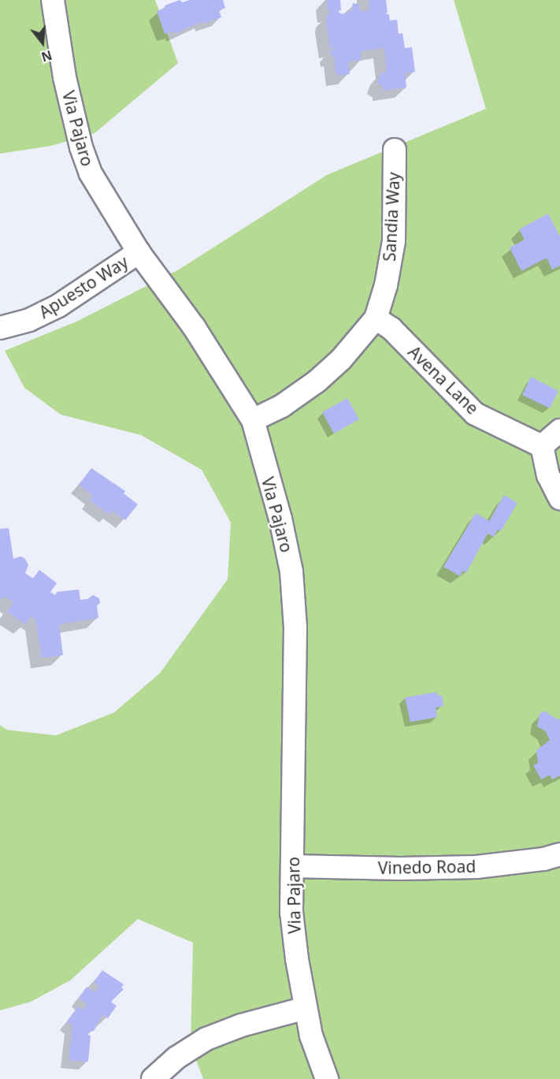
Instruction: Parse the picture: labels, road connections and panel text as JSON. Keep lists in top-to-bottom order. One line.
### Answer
{"streets":{"street":["Via Pajaro","Sandia Way","Apuesto Way","Avena Lane","Vinedo Road"]},"crossings":[["Via Pajaro","Sandia Way"],["Via Pajaro","Apuesto Way"],["Via Pajaro","Vinedo Road"],["Sandia Way","Avena Lane"]],"north":"bottom"}
